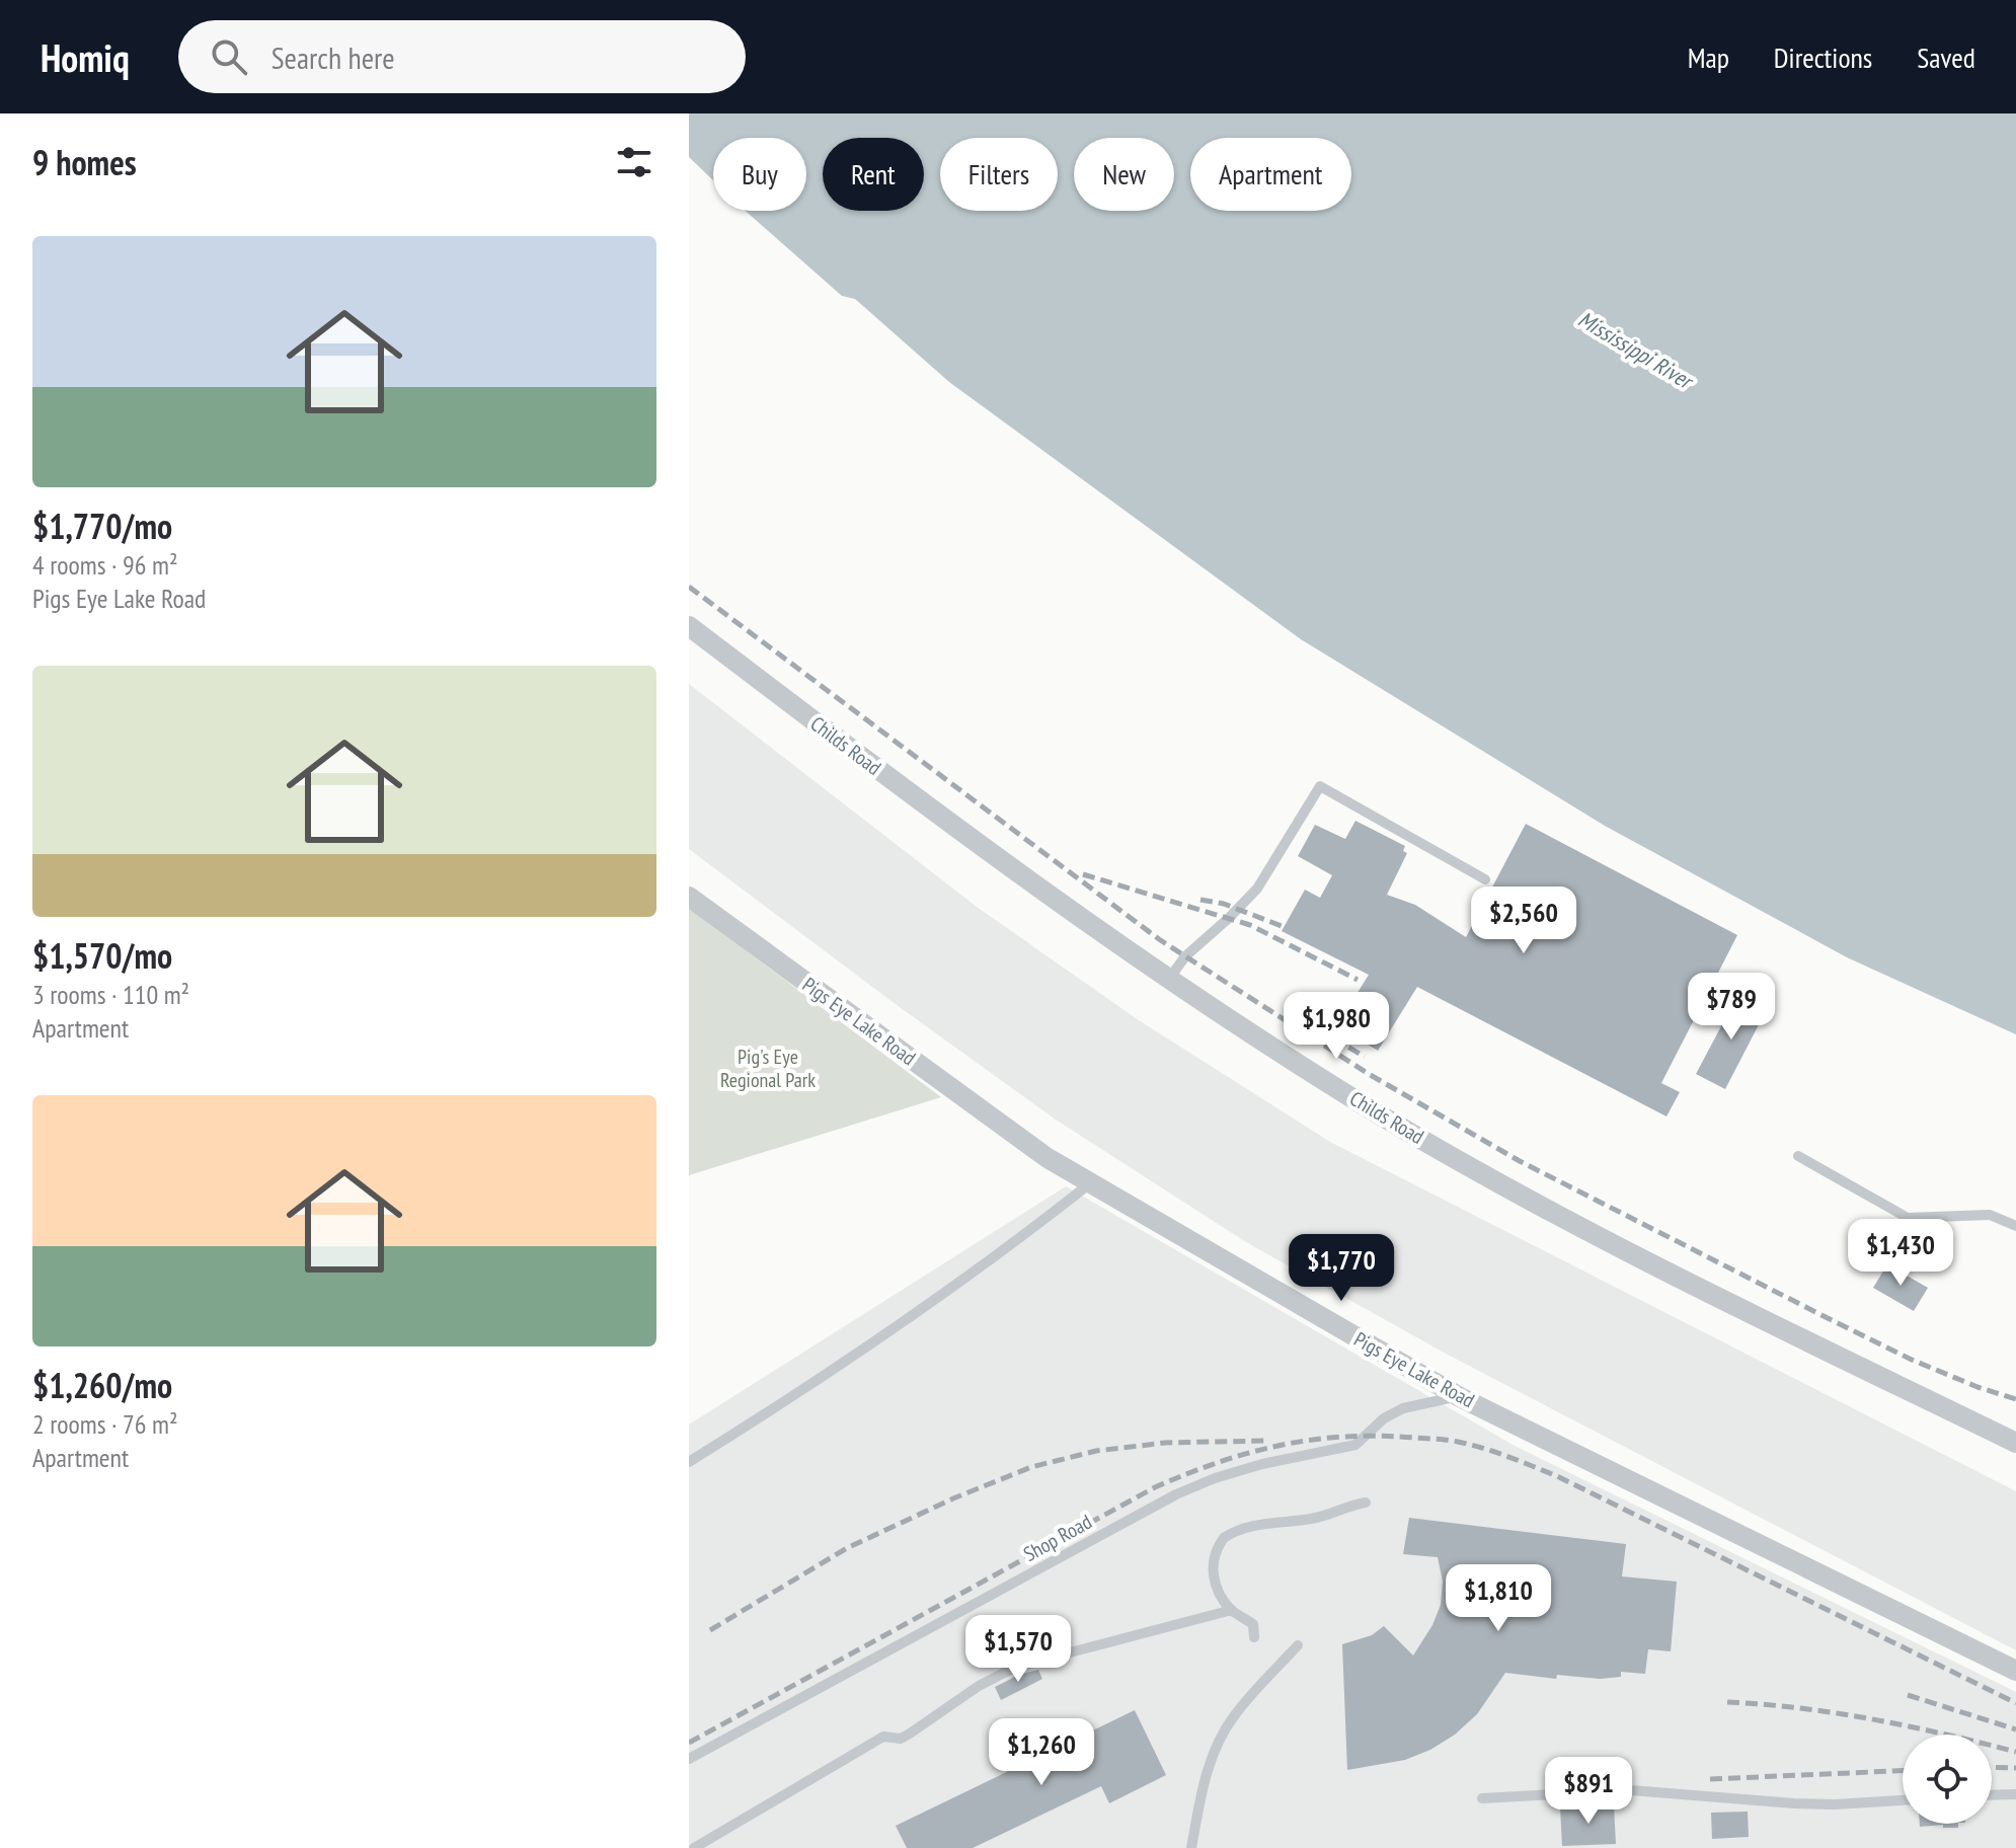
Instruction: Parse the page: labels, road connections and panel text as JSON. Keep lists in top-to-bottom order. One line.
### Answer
{"streets":{"street":["Childs Road","Pigs Eye Lake Road"],"lane":["Shop Road"]},"crossings":[["Pigs Eye Lake Road","Shop Road"]],"water":["Mississippi River"],"parks":["Pig's Eye Regional Park"],"page":{"header":"Homiq","search":"Search here","nav":["Map","Directions","Saved"],"heading":"9 homes","chip":["Buy","Rent","Filters","New","Apartment"],"list":[{"name":"$1,770/mo","note":"4 rooms · 96 m² · Pigs Eye Lake Road"},{"name":"$1,570/mo","note":"3 rooms · 110 m² · Apartment"},{"name":"$1,260/mo","note":"2 rooms · 76 m² · Apartment"}],"price":["$2,560","$789","$1,980","$1,430","$1,770","$1,810","$1,570","$1,260","$891"]}}
